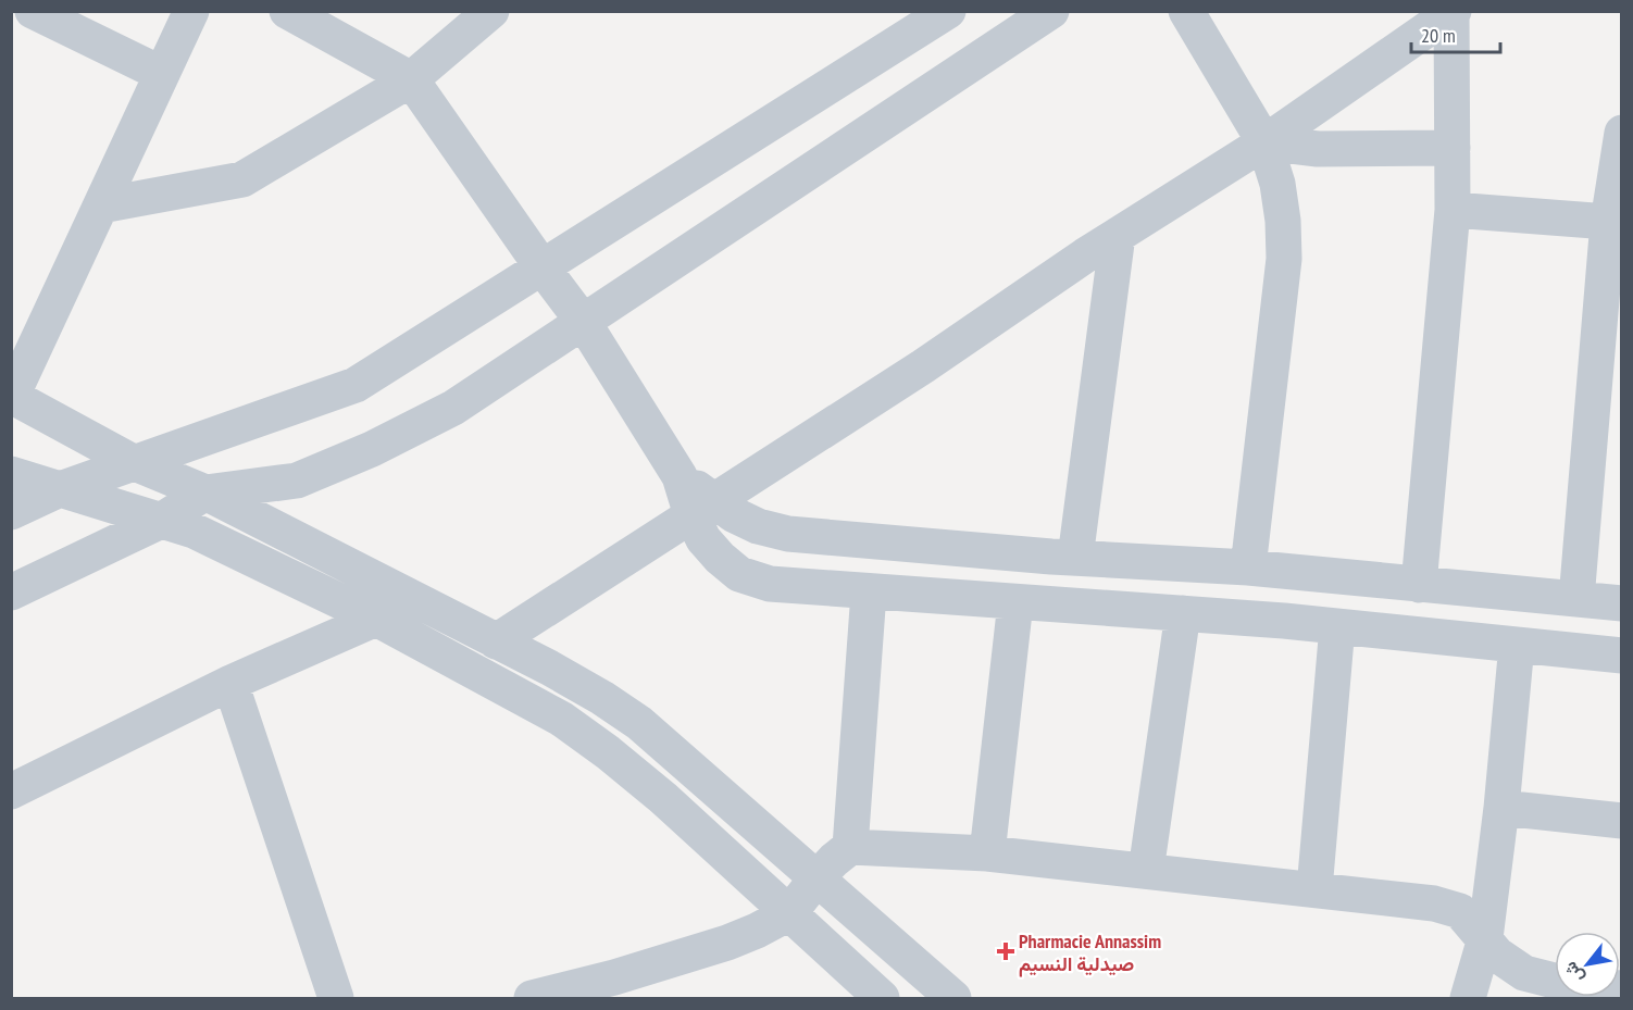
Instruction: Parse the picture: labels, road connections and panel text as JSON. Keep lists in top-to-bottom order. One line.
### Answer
{"places":{"health":["Pharmacie Annassim صيدلية النسيم"]},"scale_bar":"20 m","north":"bottom left"}
